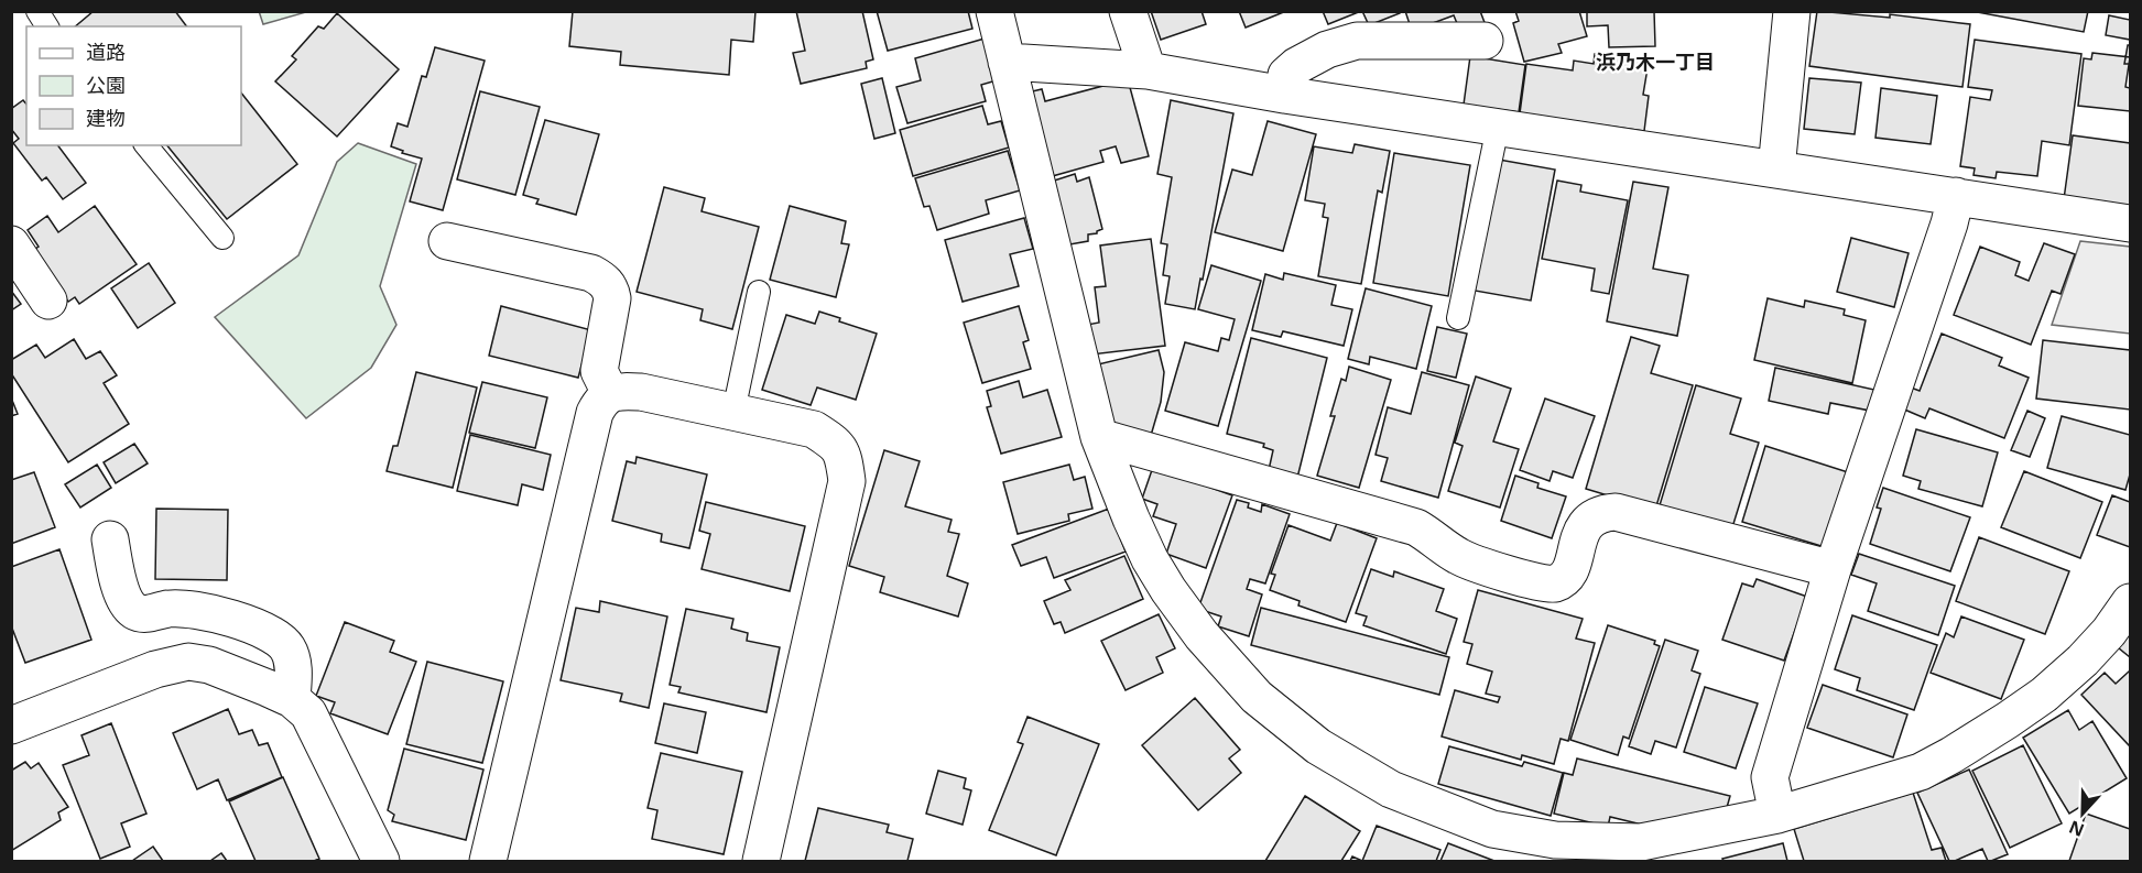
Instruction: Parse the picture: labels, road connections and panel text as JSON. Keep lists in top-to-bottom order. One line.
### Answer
{"districts":["浜乃木一丁目"],"legend":["道路","公園","建物"],"north":"bottom"}
